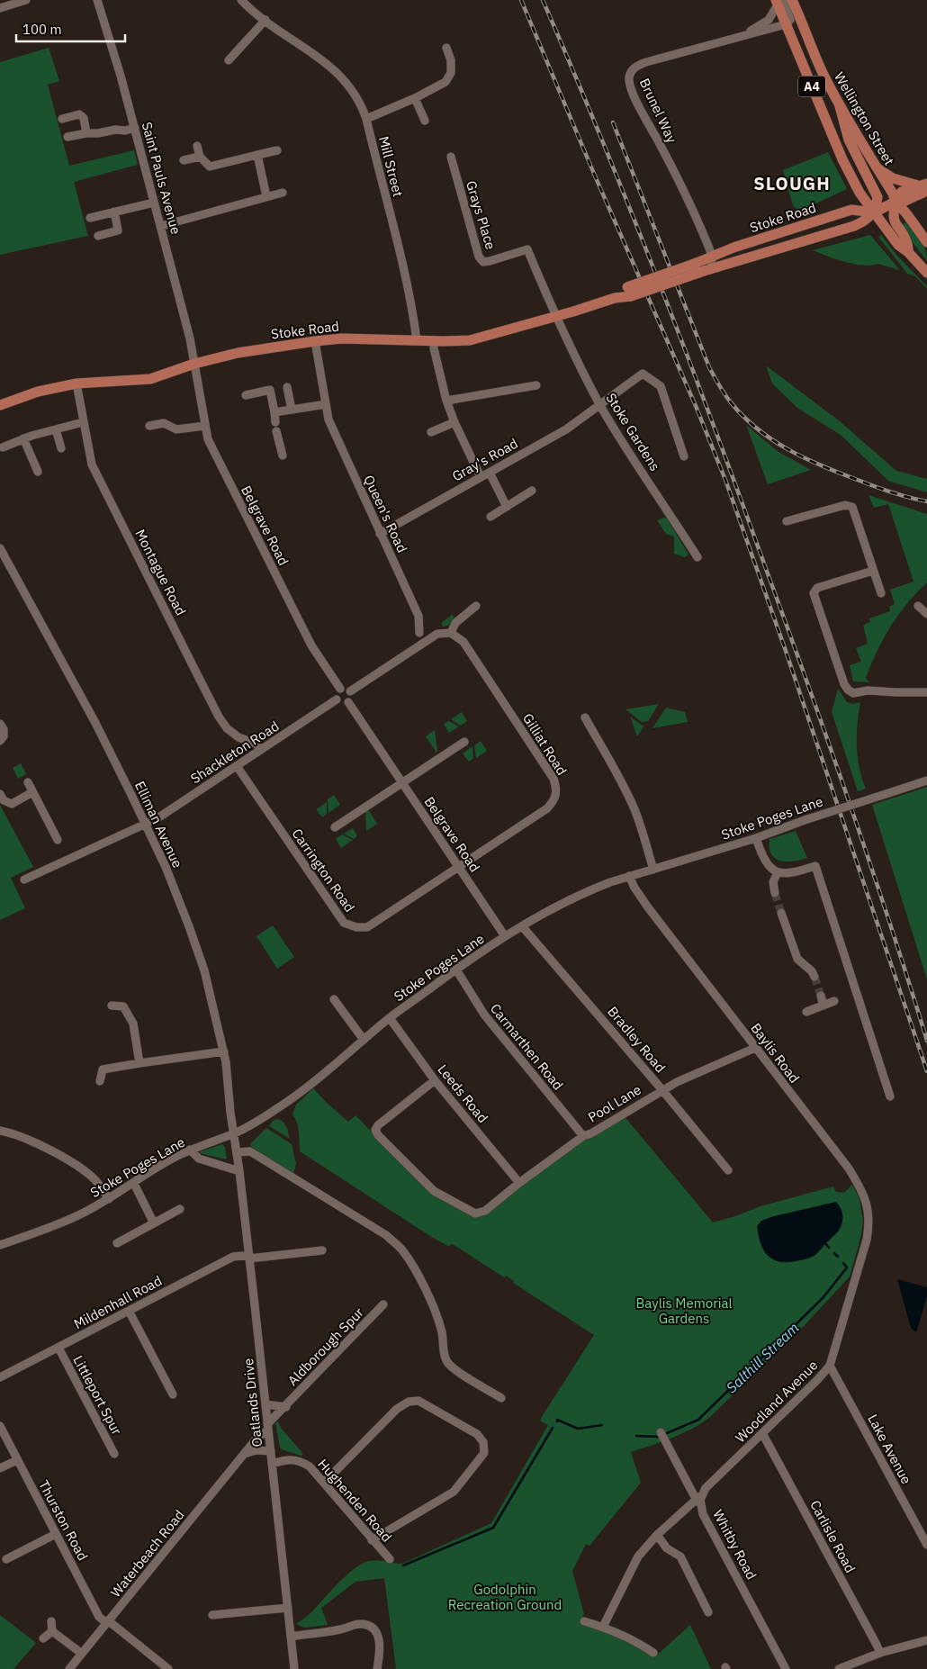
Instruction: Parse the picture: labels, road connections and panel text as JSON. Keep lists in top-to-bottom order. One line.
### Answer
{"streets":{"main road":["A4","Wellington Street","Stoke Road"],"street":["Brunel Way","Mill Street","Saint Pauls Avenue","Grays Place","Stoke Gardens","Gray's Road","Queen's Road","Belgrave Road","Montague Road","Gilliat Road","Shackleton Road","Stoke Poges Lane","Elliman Avenue","Carrington Road","Bradley Road","Carmarthen Road","Baylis Road","Leeds Road","Pool Lane","Mildenhall Road","Aldborough Spur","Littleport Spur","Woodland Avenue","Oatlands Drive","Lake Avenue","Hughenden Road","Thurston Road","Carlisle Road","Whitby Road","Waterbeach Road"]},"crossings":[["A4","Brunel Way"],["A4","Wellington Street"],["Brunel Way","Stoke Road"],["Mill Street","Stoke Road"],["Saint Pauls Avenue","Stoke Road"],["Saint Pauls Avenue","Belgrave Road"],["Grays Place","Stoke Gardens"],["Stoke Road","Stoke Gardens"],["Stoke Road","Queen's Road"],["Stoke Road","Belgrave Road"],["Stoke Road","Montague Road"],["Stoke Gardens","Gray's Road"],["Gray's Road","Queen's Road"],["Belgrave Road","Gilliat Road"],["Belgrave Road","Shackleton Road"],["Belgrave Road","Stoke Poges Lane"],["Belgrave Road","Carrington Road"],["Montague Road","Shackleton Road"],["Gilliat Road","Carrington Road"],["Shackleton Road","Elliman Avenue"],["Shackleton Road","Carrington Road"],["Stoke Poges Lane","Elliman Avenue"],["Stoke Poges Lane","Bradley Road"],["Stoke Poges Lane","Carmarthen Road"],["Stoke Poges Lane","Baylis Road"],["Stoke Poges Lane","Leeds Road"],["Stoke Poges Lane","Oatlands Drive"],["Elliman Avenue","Oatlands Drive"],["Bradley Road","Pool Lane"],["Carmarthen Road","Pool Lane"],["Baylis Road","Pool Lane"],["Baylis Road","Woodland Avenue"],["Leeds Road","Pool Lane"],["Mildenhall Road","Littleport Spur"],["Mildenhall Road","Oatlands Drive"],["Aldborough Spur","Oatlands Drive"],["Aldborough Spur","Waterbeach Road"],["Woodland Avenue","Lake Avenue"],["Woodland Avenue","Carlisle Road"],["Woodland Avenue","Whitby Road"],["Oatlands Drive","Hughenden Road"],["Oatlands Drive","Waterbeach Road"],["Thurston Road","Waterbeach Road"]],"districts":["SLOUGH"],"water":["Salthill Stream"],"parks":["Baylis Memorial Gardens","Godolphin Recreation Ground"],"scale_bar":"100 m"}
